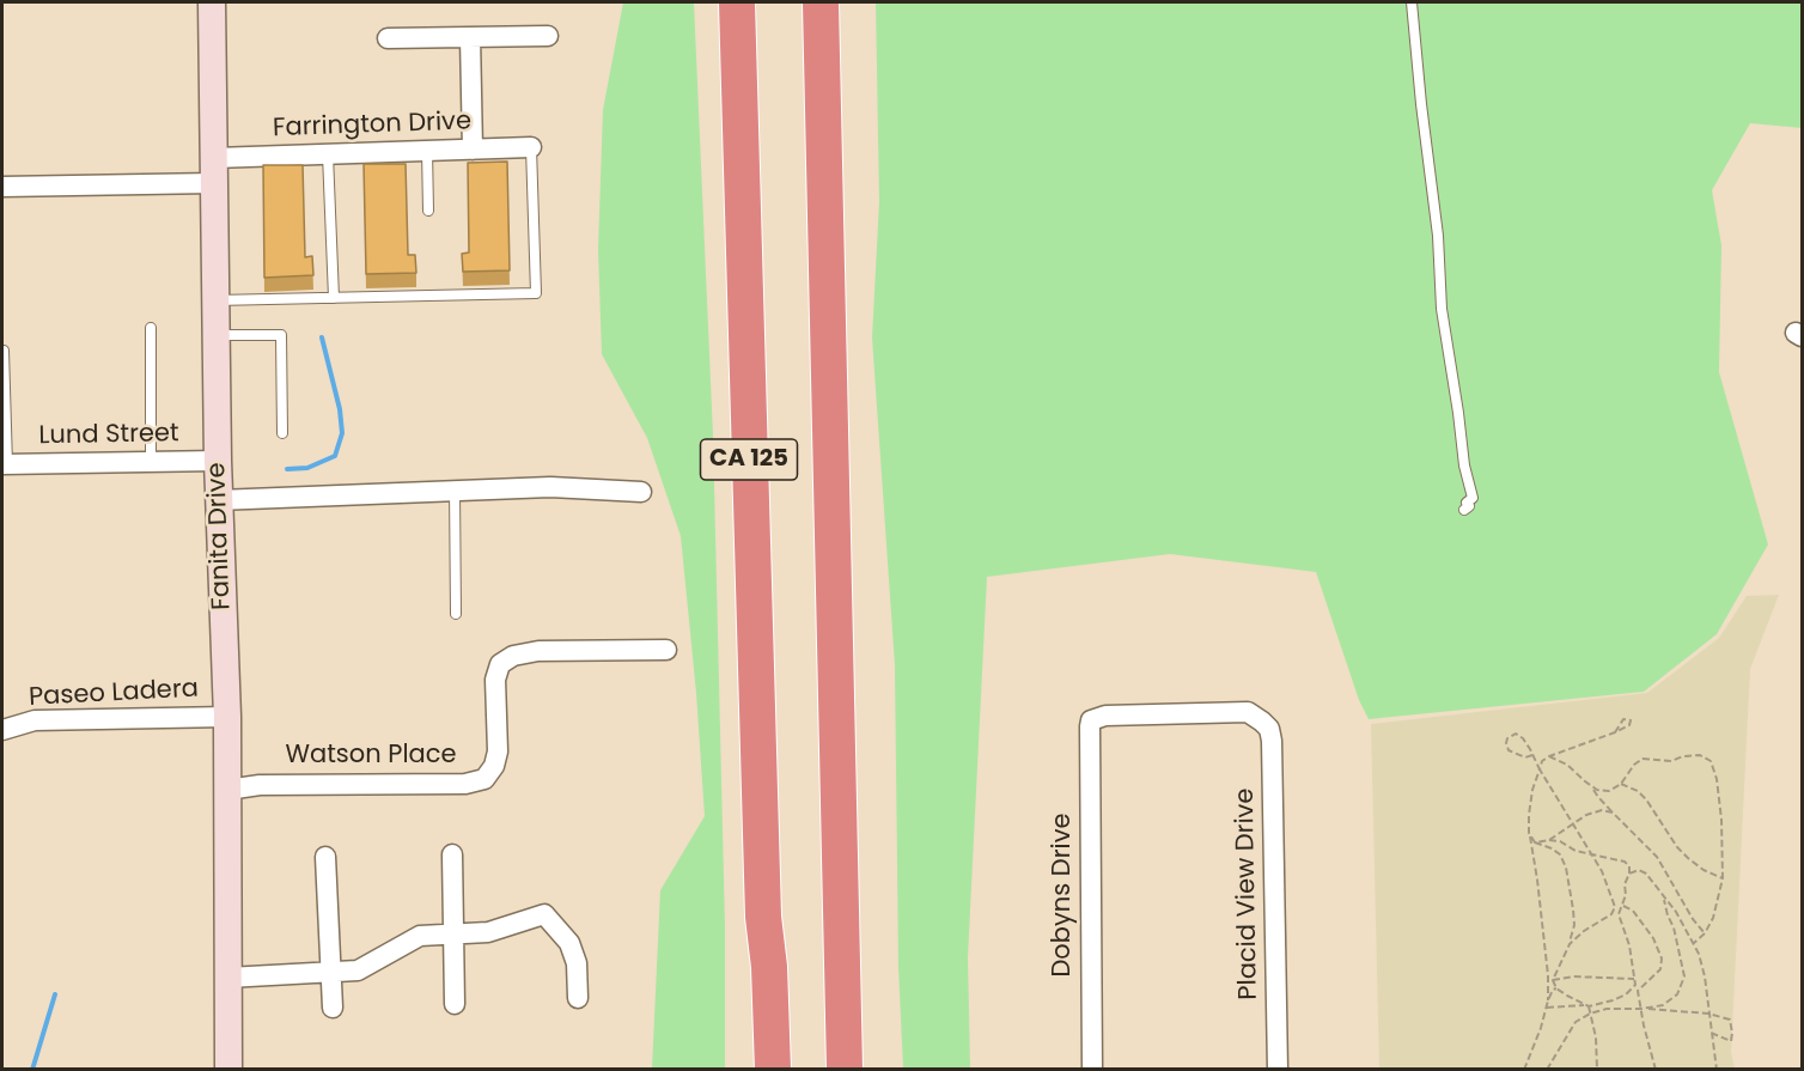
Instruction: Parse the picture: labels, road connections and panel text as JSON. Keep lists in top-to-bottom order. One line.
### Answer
{"streets":{"highway":["CA 125"],"main road":["Fanita Drive"],"street":["Farrington Drive","Lund Street","Paseo Ladera","Watson Place","Placid View Drive","Dobyns Drive"]},"crossings":[["Farrington Drive","Fanita Drive"],["Lund Street","Fanita Drive"],["Fanita Drive","Paseo Ladera"],["Fanita Drive","Watson Place"],["Placid View Drive","Dobyns Drive"]]}
